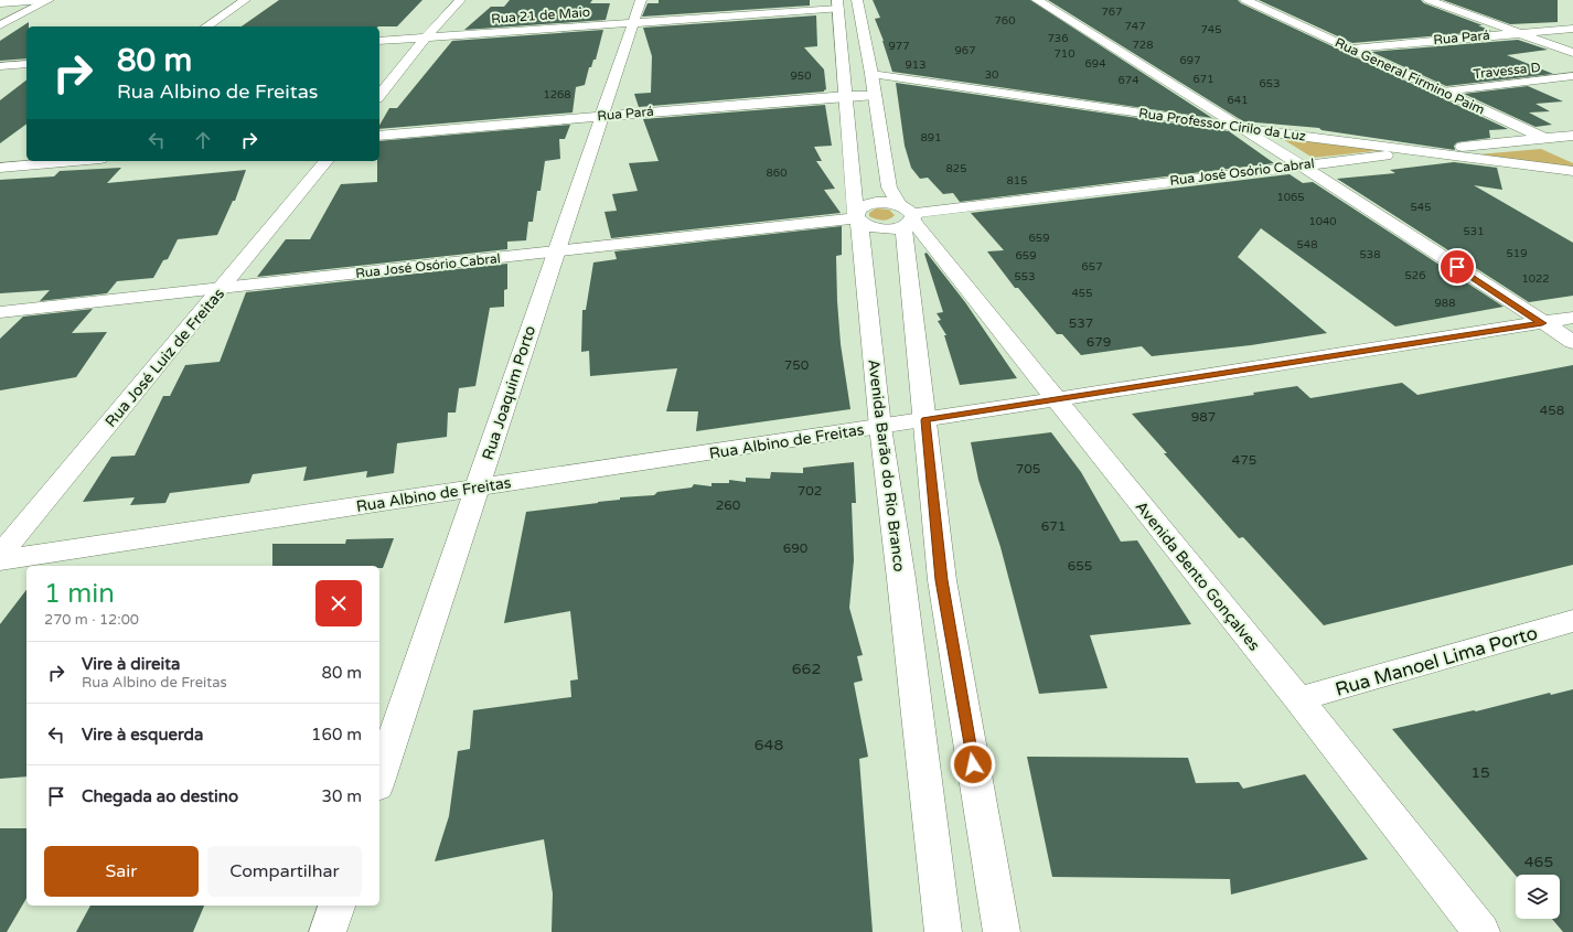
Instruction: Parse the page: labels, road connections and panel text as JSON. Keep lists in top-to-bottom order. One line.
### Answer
{"streets":{"street":["Rua 21 de Maio","Rua Pará","Rua General Firmino Paim","Rua Professor Cirilo da Luz","Rua José Osório Cabral","Rua José Luiz de Freitas","Rua Joaquim Porto","Rua Albino de Freitas","Avenida Barão do Rio Branco","Avenida Bento Gonçalves","Rua Manoel Lima Porto"],"lane":["Travessa D"]},"crossings":[["Rua 21 de Maio","Rua Joaquim Porto"],["Rua 21 de Maio","Avenida Barão do Rio Branco"],["Rua Pará","Rua General Firmino Paim"],["Rua Pará","Rua Joaquim Porto"],["Rua Pará","Avenida Barão do Rio Branco"],["Travessa D","Rua General Firmino Paim"],["Rua General Firmino Paim","Rua José Osório Cabral"],["Rua Professor Cirilo da Luz","Rua José Osório Cabral"],["Rua José Osório Cabral","Rua José Luiz de Freitas"],["Rua José Osório Cabral","Rua Joaquim Porto"],["Rua José Osório Cabral","Avenida Barão do Rio Branco"],["Rua José Osório Cabral","Avenida Bento Gonçalves"],["Rua Joaquim Porto","Rua Albino de Freitas"],["Rua Albino de Freitas","Avenida Barão do Rio Branco"],["Rua Albino de Freitas","Avenida Bento Gonçalves"],["Avenida Bento Gonçalves","Rua Manoel Lima Porto"]],"house_numbers":["767","760","747","745","736","728","977","967","710","697","694","913","30","950","671","674","653","1268","641","891","825","860","815","1065","545","1040","531","659","548","519","538","659","657","526","553","1022","455","988","537","679","750","458","987","475","705","702","260","671","690","655","662","648","15","465"],"page":{"turn":["80 m","Rua Albino de Freitas"],"heading":["1 min","270 m · 12:00"],"list":[{"name":"Vire à direita","note":"Rua Albino de Freitas","value":"80 m"},{"name":"Vire à esquerda","value":"160 m"},{"name":"Chegada ao destino","value":"30 m"}],"buttons":["Sair","Compartilhar"]}}
